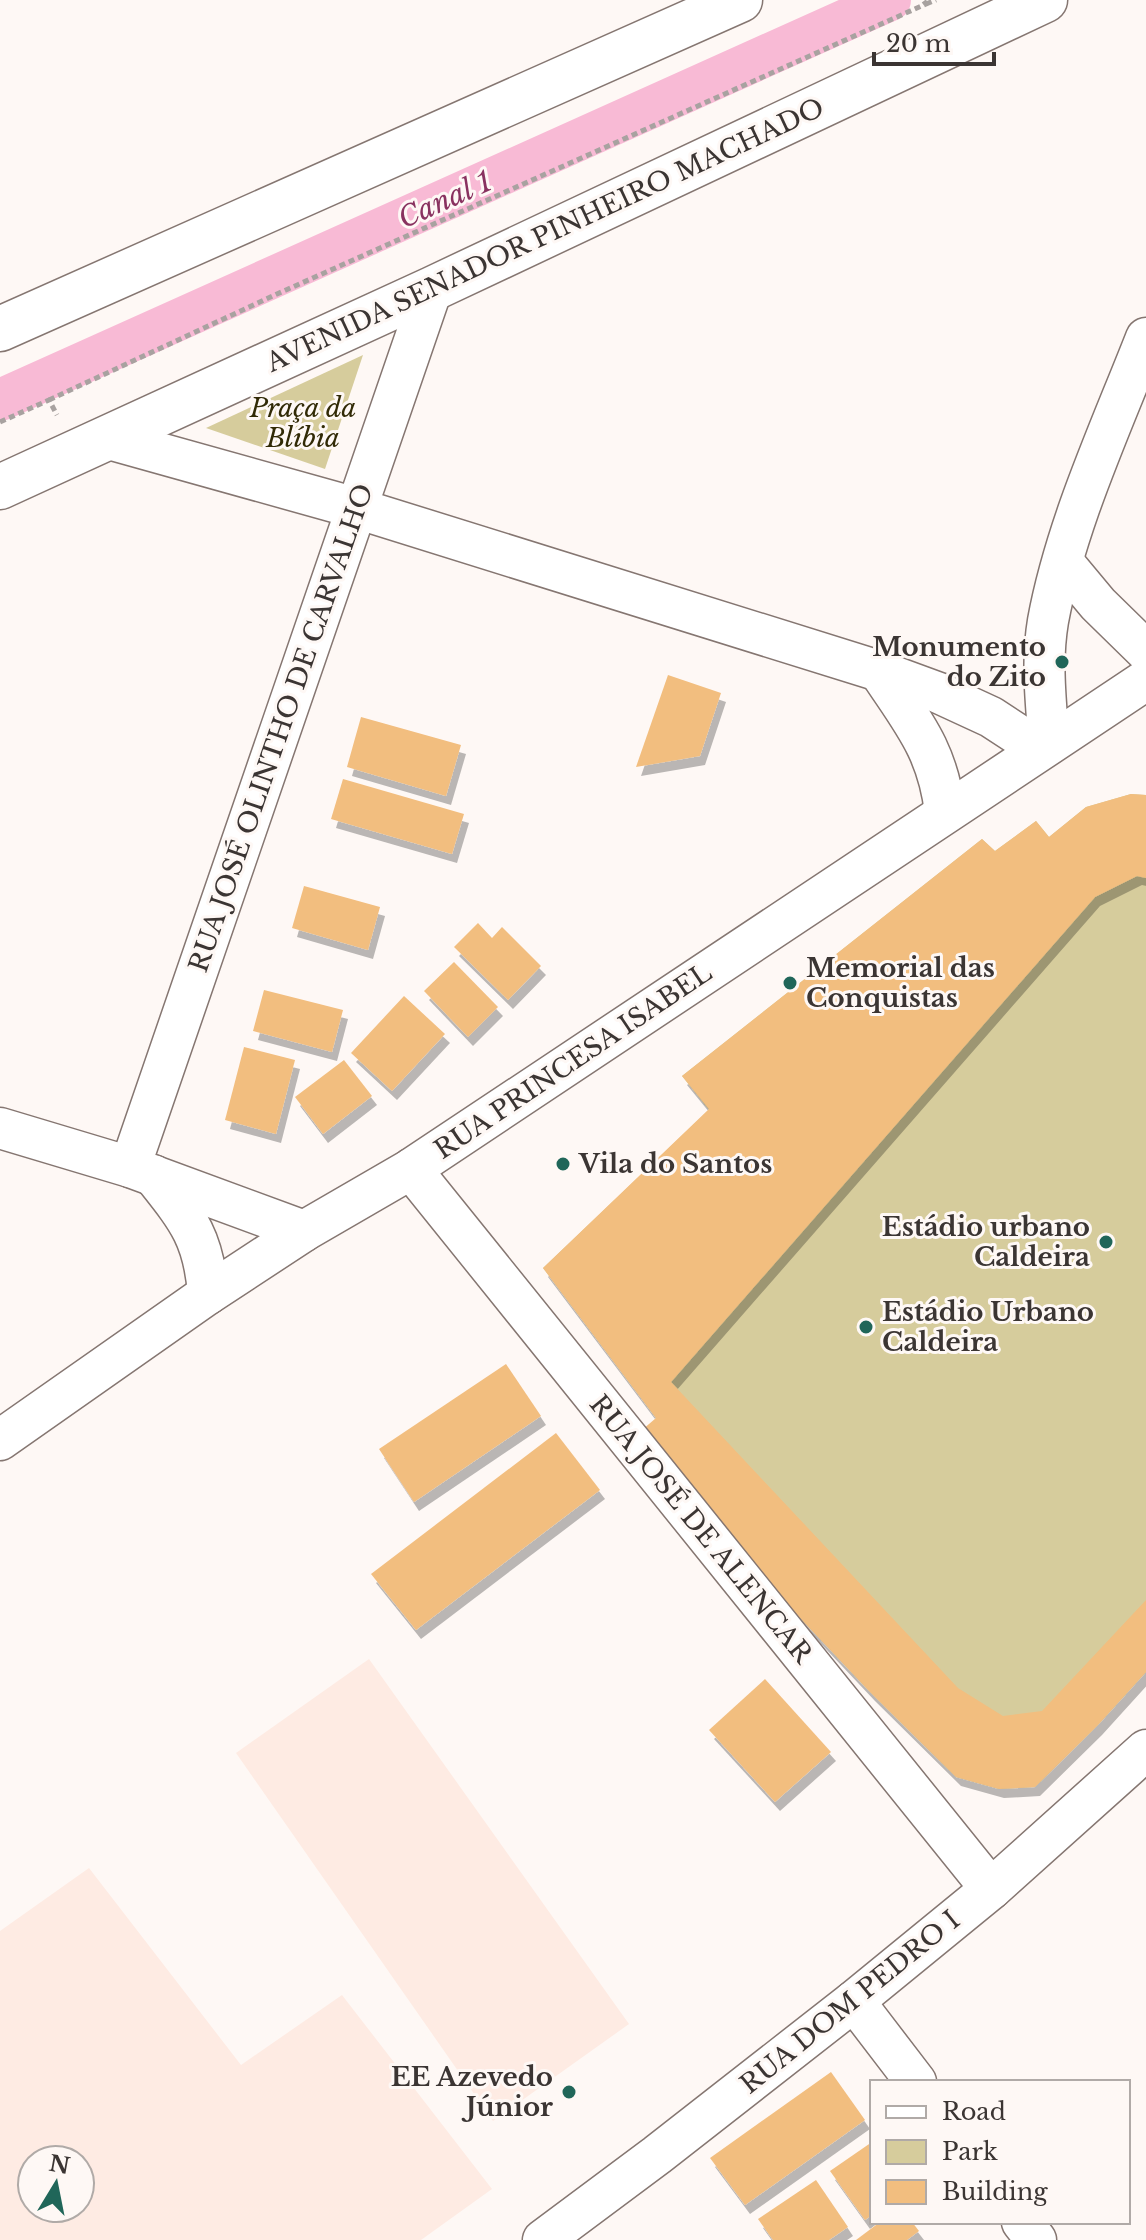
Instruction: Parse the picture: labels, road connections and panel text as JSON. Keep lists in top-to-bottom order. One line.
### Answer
{"streets":{"main road":["AVENIDA SENADOR PINHEIRO MACHADO"],"street":["RUA JOSÉ OLINTHO DE CARVALHO","RUA PRINCESA ISABEL","RUA JOSÉ DE ALENCAR","RUA DOM PEDRO I"]},"crossings":[["AVENIDA SENADOR PINHEIRO MACHADO","RUA JOSÉ OLINTHO DE CARVALHO"],["RUA PRINCESA ISABEL","RUA JOSÉ DE ALENCAR"],["RUA JOSÉ DE ALENCAR","RUA DOM PEDRO I"]],"water":["Canal 1"],"parks":["Praça da Blíbia"],"places":["Monumento do Zito","Memorial das Conquistas","Vila do Santos","Estádio urbano Caldeira","Estádio Urbano Caldeira","EE Azevedo Júnior"],"legend":["Road","Park","Building"],"scale_bar":"20 m","north":"top"}
